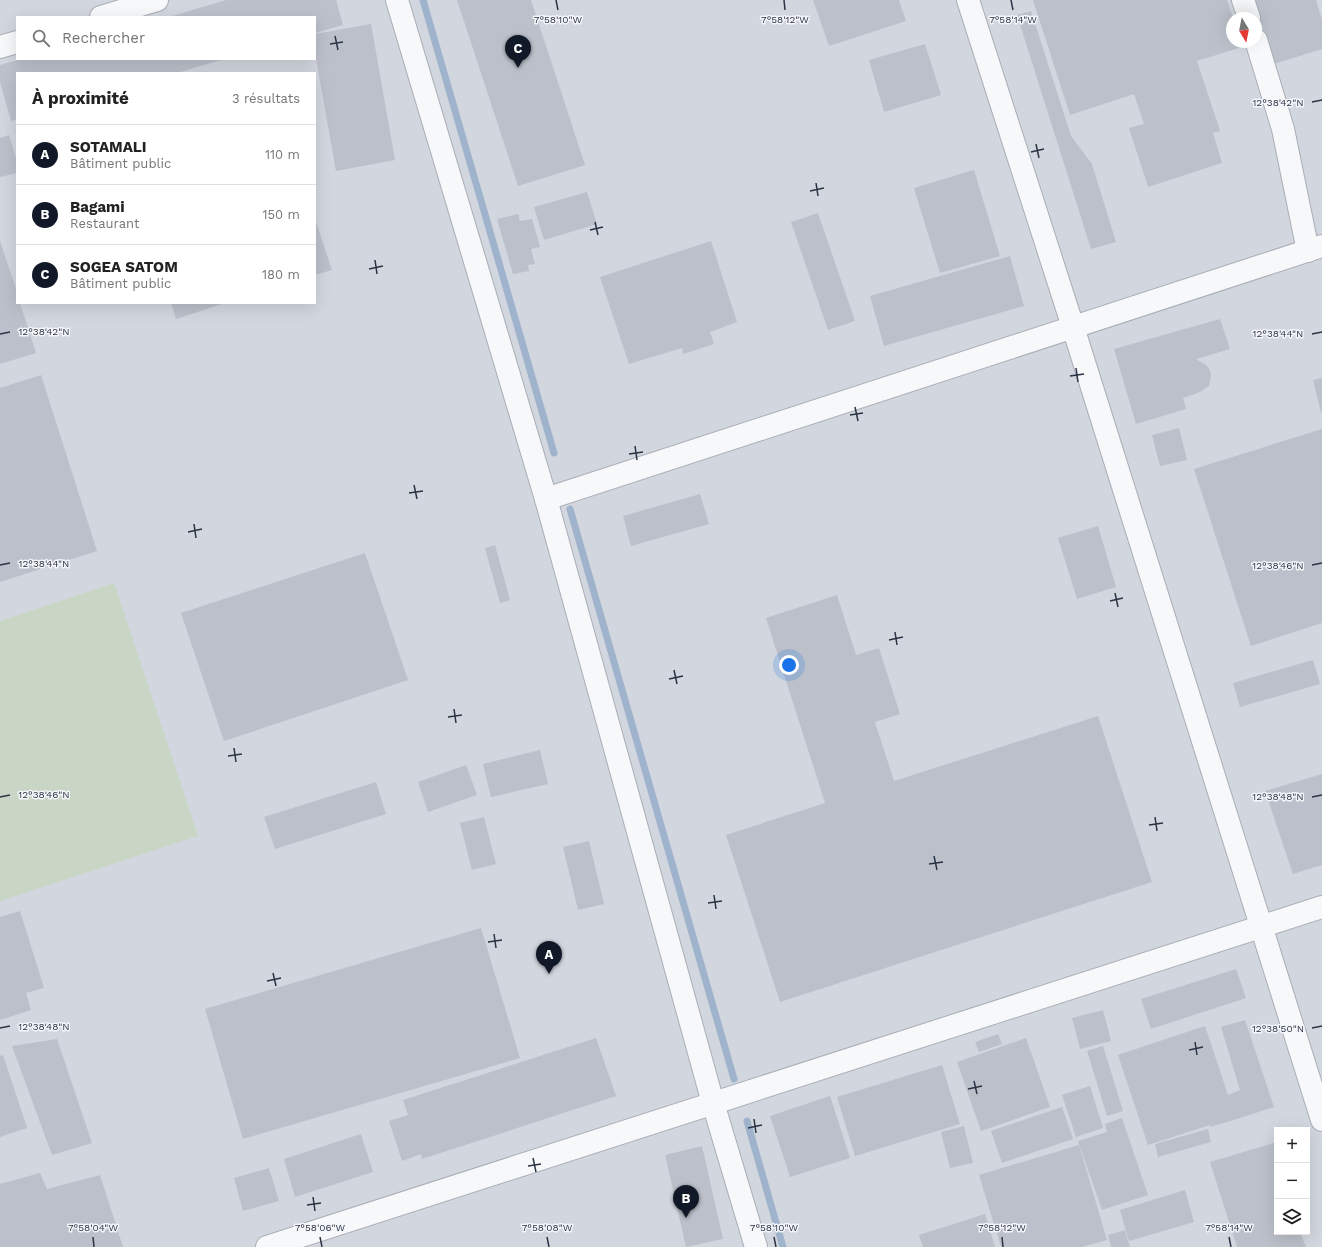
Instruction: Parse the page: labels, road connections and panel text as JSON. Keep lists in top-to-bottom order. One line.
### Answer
{"north":"bottom","page":{"search":"Rechercher","pins":["C","A","B"],"heading":["À proximité","3 résultats"],"list":[{"mark":"A","name":"SOTAMALI","note":"Bâtiment public","value":"110 m"},{"mark":"B","name":"Bagami","note":"Restaurant","value":"150 m"},{"mark":"C","name":"SOGEA SATOM","note":"Bâtiment public","value":"180 m"}],"map_buttons":["+","−"]},"coordinates":["7°58'10\"W","7°58'12\"W","7°58'14\"W","12°38'42\"N","12°38'44\"N","12°38'46\"N","12°38'48\"N","12°38'50\"N","7°58'04\"W","7°58'06\"W","7°58'08\"W"]}
